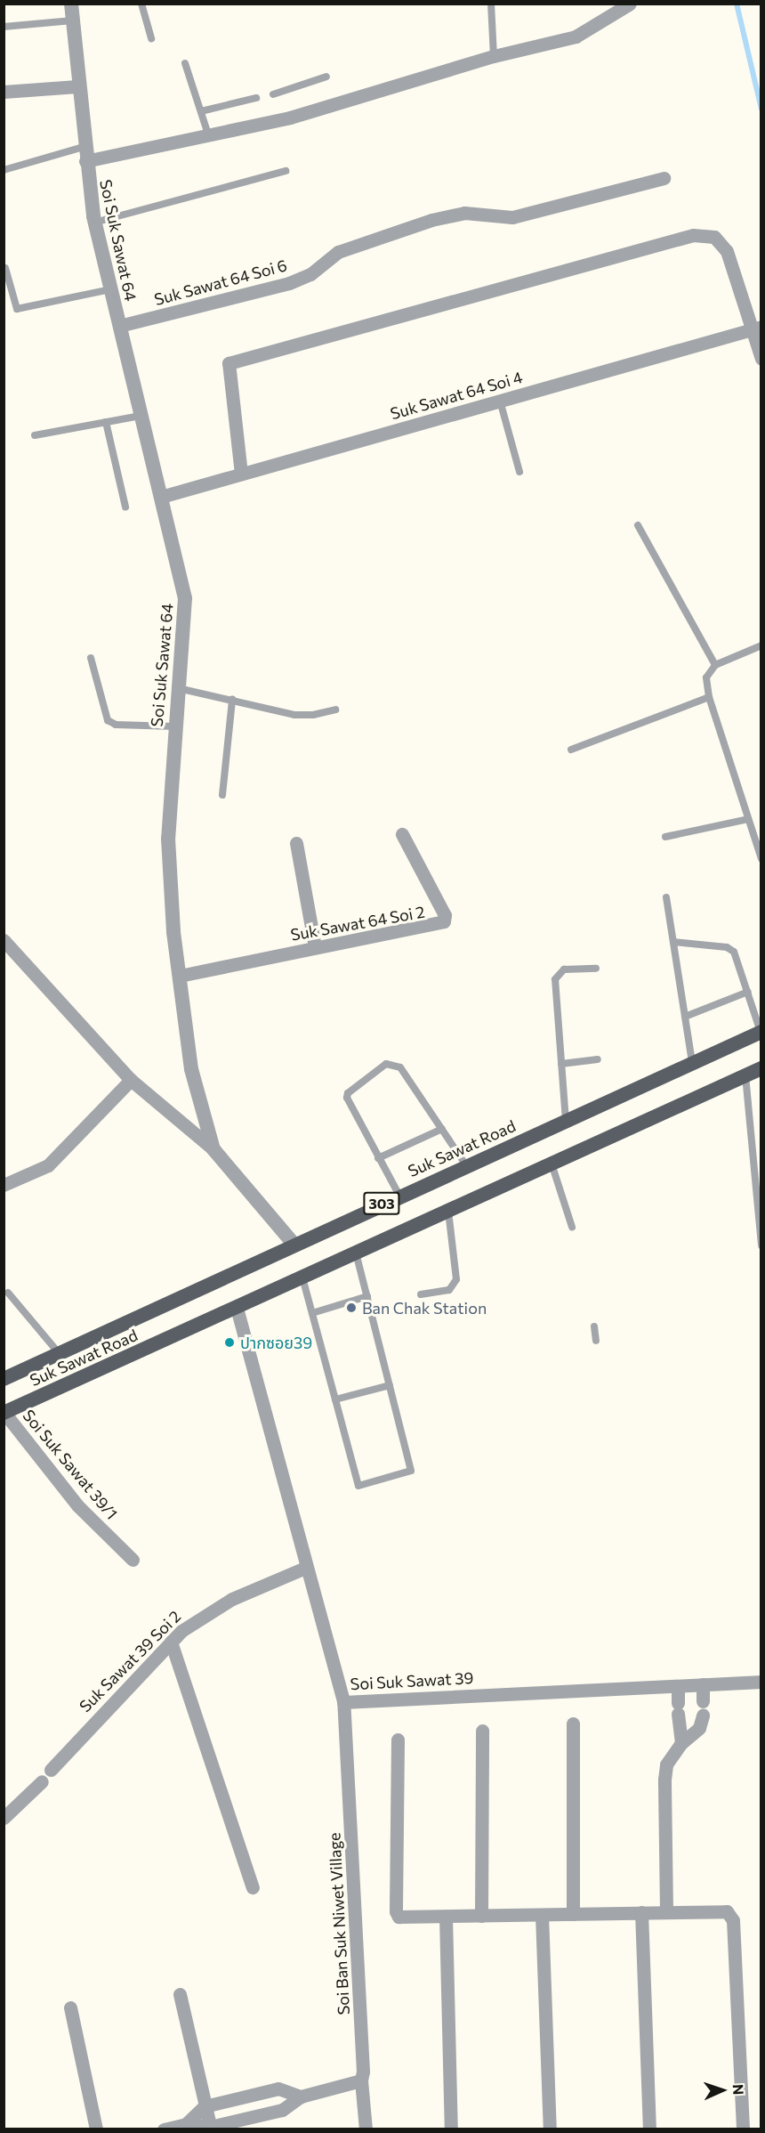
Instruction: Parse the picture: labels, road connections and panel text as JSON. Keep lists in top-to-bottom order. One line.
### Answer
{"streets":{"main road":["Suk Sawat Road","303"],"street":["Soi Suk Sawat 64","Suk Sawat 64 Soi 6","Suk Sawat 64 Soi 4","Suk Sawat 64 Soi 2","Soi Suk Sawat 39/1","Suk Sawat 39 Soi 2","Soi Suk Sawat 39","Soi Ban Suk Niwet Village"]},"crossings":[["Soi Suk Sawat 64","Suk Sawat 64 Soi 6"],["Soi Suk Sawat 64","Suk Sawat 64 Soi 4"],["Soi Suk Sawat 64","Suk Sawat 64 Soi 2"],["Soi Suk Sawat 64","Suk Sawat Road"],["Suk Sawat Road","Soi Suk Sawat 39/1"],["Suk Sawat Road","Soi Suk Sawat 39"],["Suk Sawat 39 Soi 2","Soi Suk Sawat 39"],["Soi Suk Sawat 39","Soi Ban Suk Niwet Village"]],"places":["Ban Chak Station","ปากซอย39"],"north":"right"}
